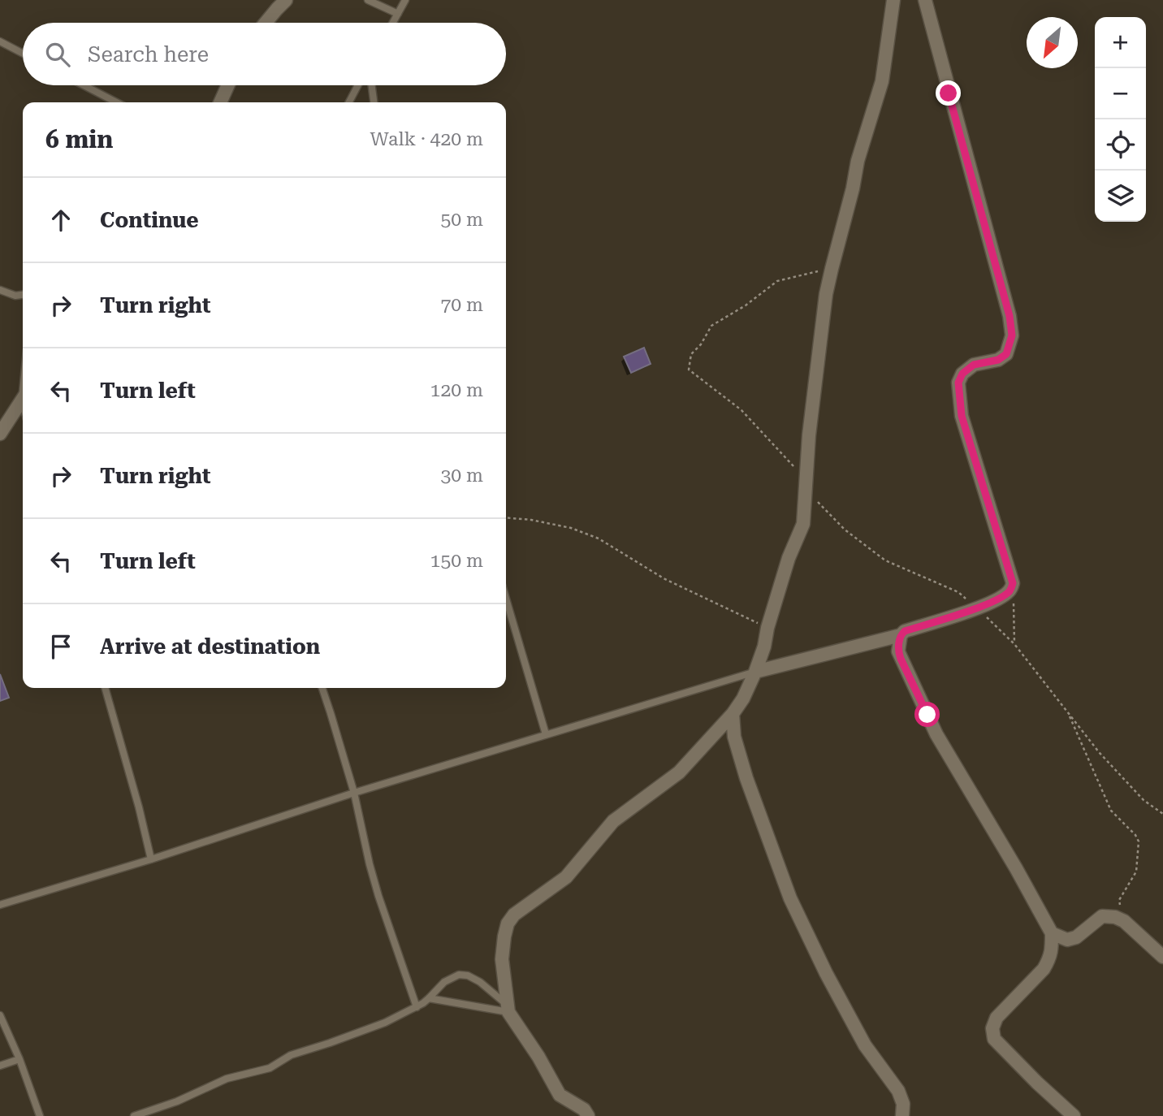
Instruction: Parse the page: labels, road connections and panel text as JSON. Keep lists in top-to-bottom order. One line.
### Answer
{"north":"bottom left","page":{"map_buttons":["+","−"],"search":"Search here","heading":["6 min","Walk · 420 m"],"list":[["Continue","50 m"],["Turn right","70 m"],["Turn left","120 m"],["Turn right","30 m"],["Turn left","150 m"],"Arrive at destination"]}}
